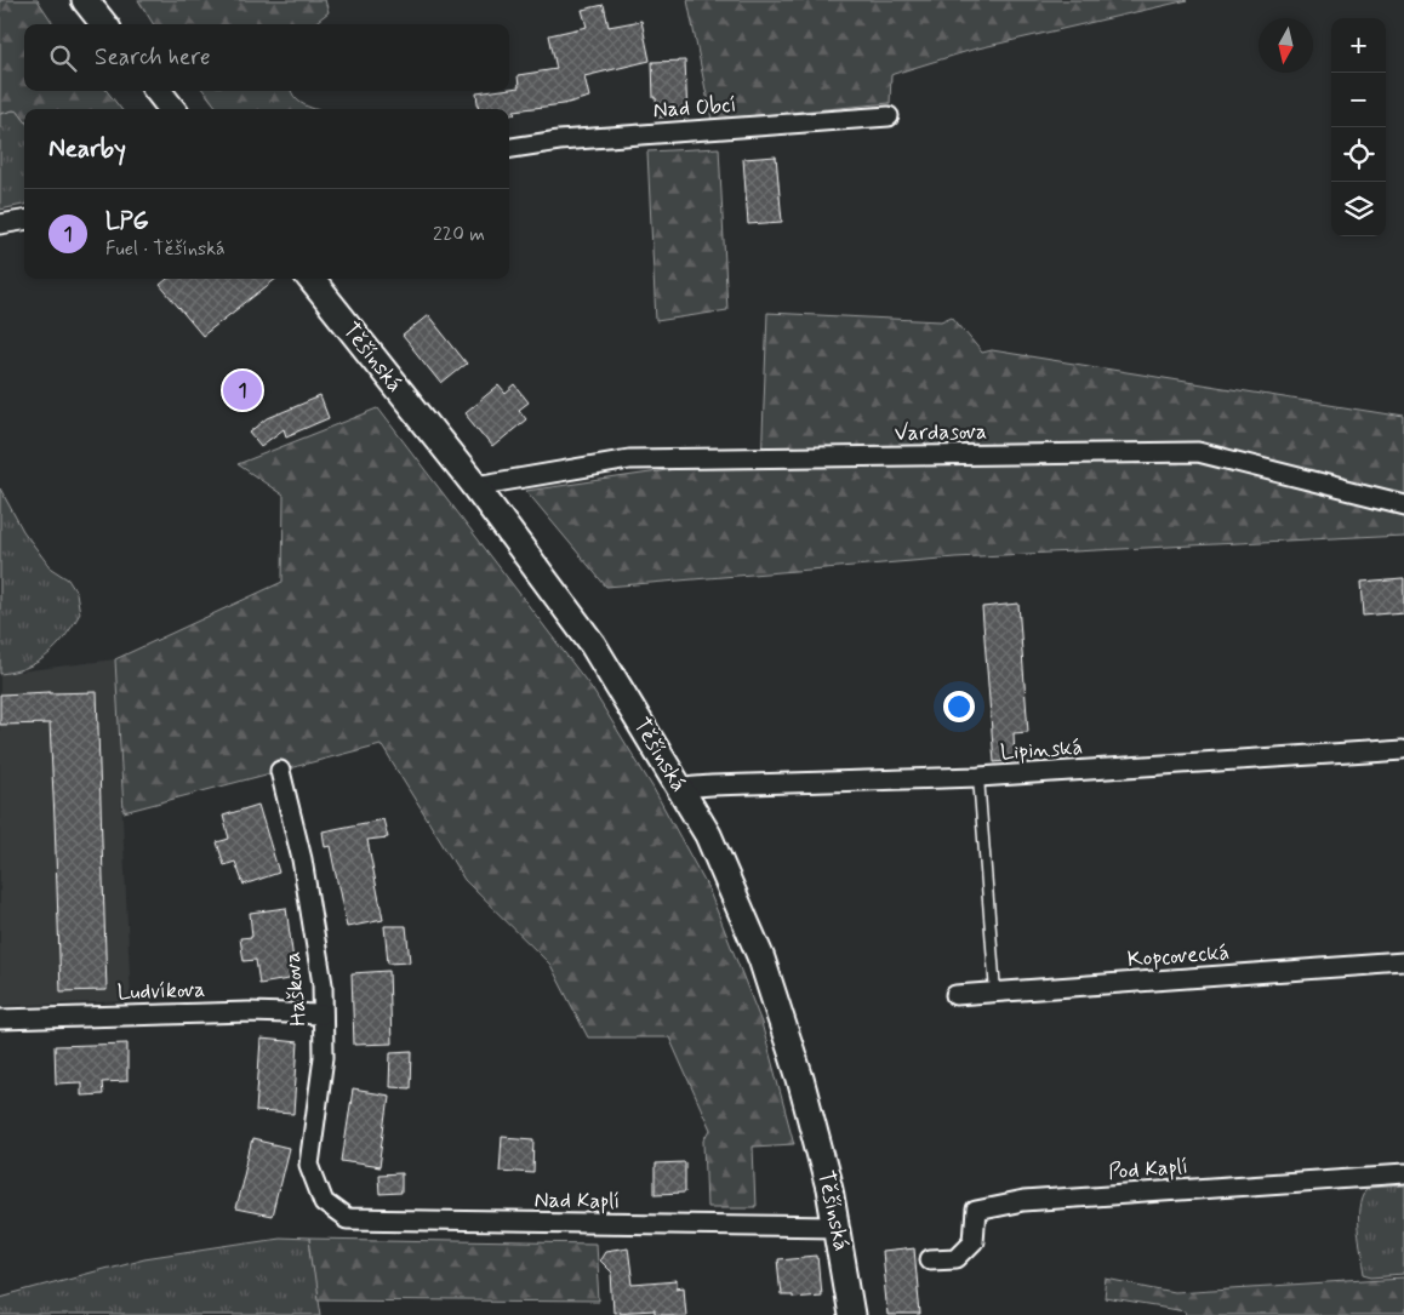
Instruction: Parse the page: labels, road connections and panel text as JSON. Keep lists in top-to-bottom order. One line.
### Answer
{"streets":{"main road":["Těšínská"],"street":["Nad Obcí","Vardasova","Lipinská","Kopcovecká","Haškova","Ludvíkova","Pod Kaplí","Nad Kaplí"]},"crossings":[["Těšínská","Vardasova"],["Těšínská","Lipinská"],["Těšínská","Nad Kaplí"],["Haškova","Ludvíkova"],["Haškova","Nad Kaplí"]],"north":"bottom","page":{"map_buttons":["+","−"],"search":"Search here","heading":"Nearby","list":[{"mark":"1","name":"LPG","note":"Fuel · Těšínská","value":"220 m"}],"pins":"1"}}
